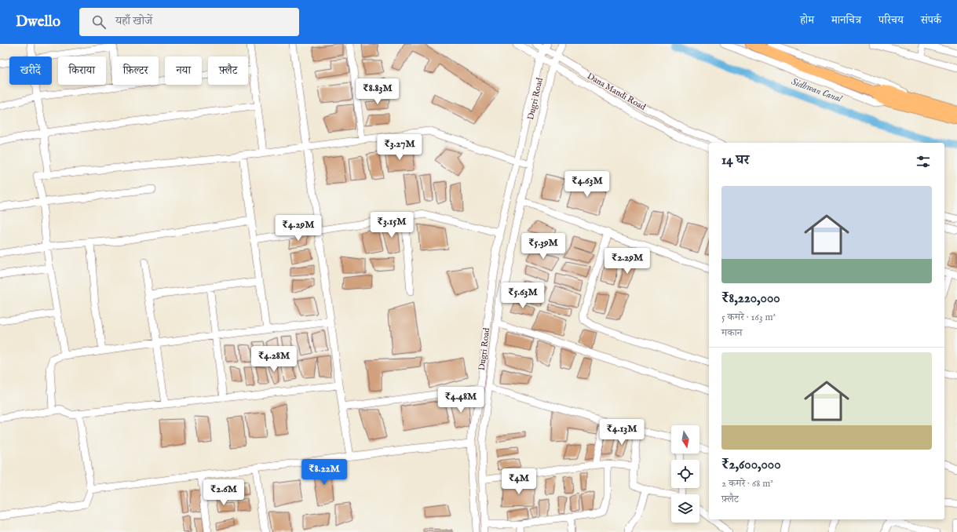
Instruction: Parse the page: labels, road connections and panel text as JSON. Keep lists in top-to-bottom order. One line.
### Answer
{"streets":{"street":["Dana Mandi Road","Dugri Road"]},"crossings":[["Dana Mandi Road","Dugri Road"]],"water":["Sidhwan Canal"],"north":"bottom","page":{"header":"Dwello","search":"यहाँ खोजें","nav":["होम","मानचित्र","परिचय","संपर्क"],"chip":["खरीदें","किराया","फ़िल्टर","नया","फ़्लैट"],"price":["₹8.83M","₹3.27M","₹4.63M","₹3.15M","₹4.29M","₹5.39M","₹2.29M","₹5.63M","₹4.28M","₹4.48M","₹4.13M","₹8.22M","₹4M","₹2.6M"],"heading":"14 घर","list":[{"name":"₹8,220,000","note":"5 कमरे · 163 m² · मकान"},{"name":"₹2,600,000","note":"2 कमरे · 68 m² · फ़्लैट"}]}}
